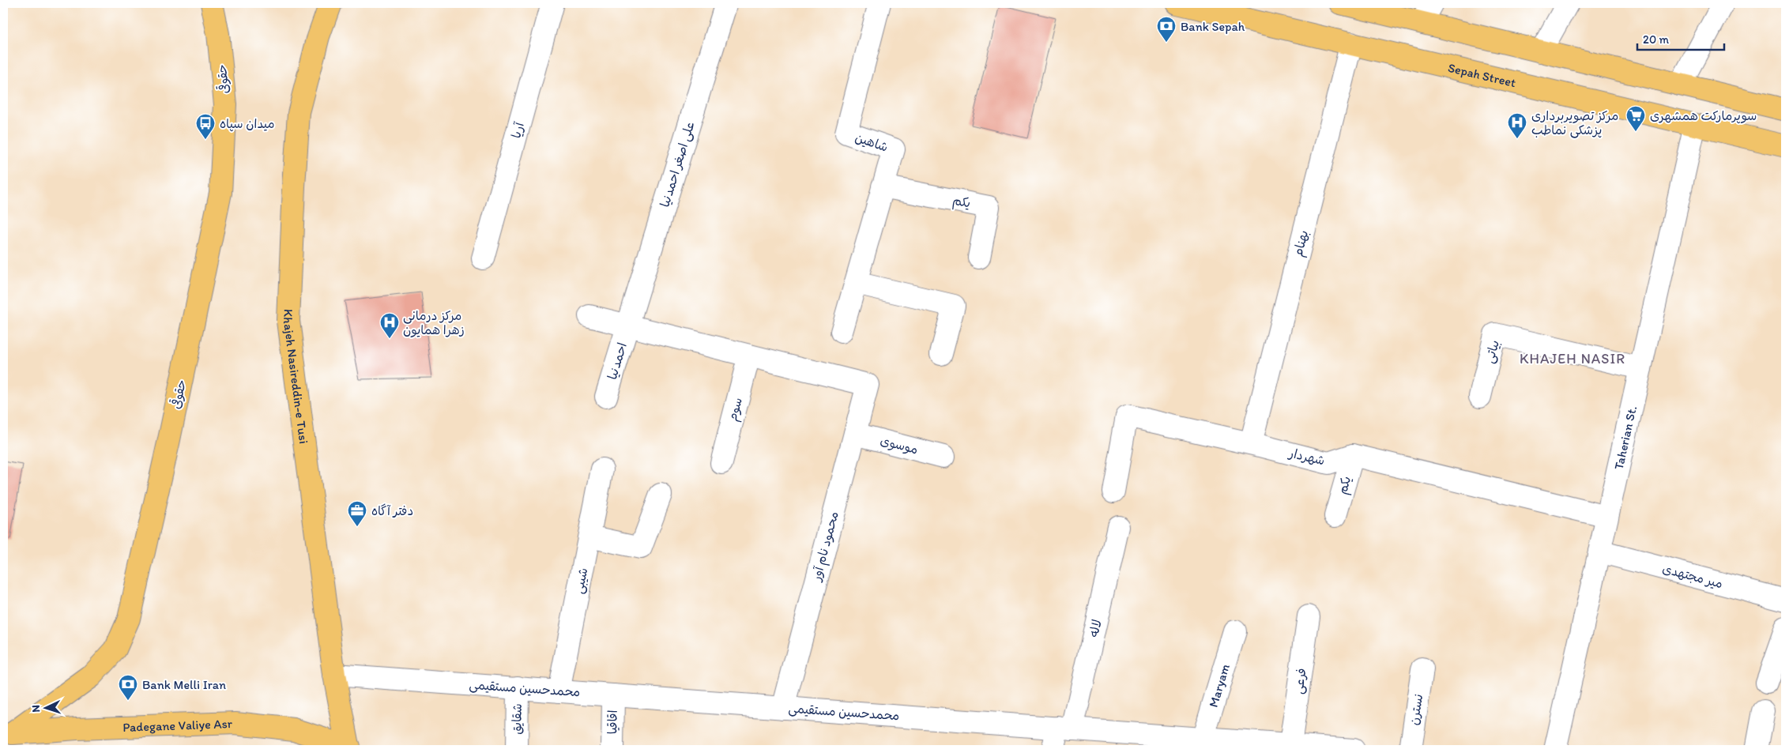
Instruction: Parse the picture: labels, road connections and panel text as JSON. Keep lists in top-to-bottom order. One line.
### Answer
{"streets":{"main road":["Sepah Street","حقوقی","Khajeh Nasireddin-e Tusi","Padegane Valiye Asr"],"street":["آریا","شاهین","علی اصغر احمدنیا","یکم","بهنام","بیاتی","احمدنیا","سوم","Taherian St.","موسوی","شهردار","محمود نام آور","میر مجتهدی","شیبی","لاله","فرعی","Maryam","محمدحسین مستقیمی","نسترن","شقایق","اقاقیا"]},"crossings":[["Sepah Street","بهنام"],["Sepah Street","Taherian St."],["حقوقی","Padegane Valiye Asr"],["شاهین","یکم"],["علی اصغر احمدنیا","احمدنیا"],["یکم","شهردار"],["بهنام","شهردار"],["بیاتی","Taherian St."],["Khajeh Nasireddin-e Tusi","محمدحسین مستقیمی"],["Khajeh Nasireddin-e Tusi","Padegane Valiye Asr"],["سوم","محمود نام آور"],["Taherian St.","میر مجتهدی"],["موسوی","محمود نام آور"],["محمود نام آور","محمدحسین مستقیمی"],["شیبی","محمدحسین مستقیمی"],["لاله","محمدحسین مستقیمی"],["فرعی","محمدحسین مستقیمی"],["Maryam","محمدحسین مستقیمی"],["محمدحسین مستقیمی","شقایق"],["محمدحسین مستقیمی","اقاقیا"]],"districts":["KHAJEH NASIR"],"places":{"bank":["Bank Sepah","Bank Melli Iran"],"supermarket":["سوپرمارکت همشهری"],"hospital":["مرکز تصویربرداری پزشکی نماطب","مرکز درمانی زهرا همایون"],"bus stop":["میدان سپاه"],"office":["دفتر آگاه"]},"scale_bar":"20 m","north":"left"}
